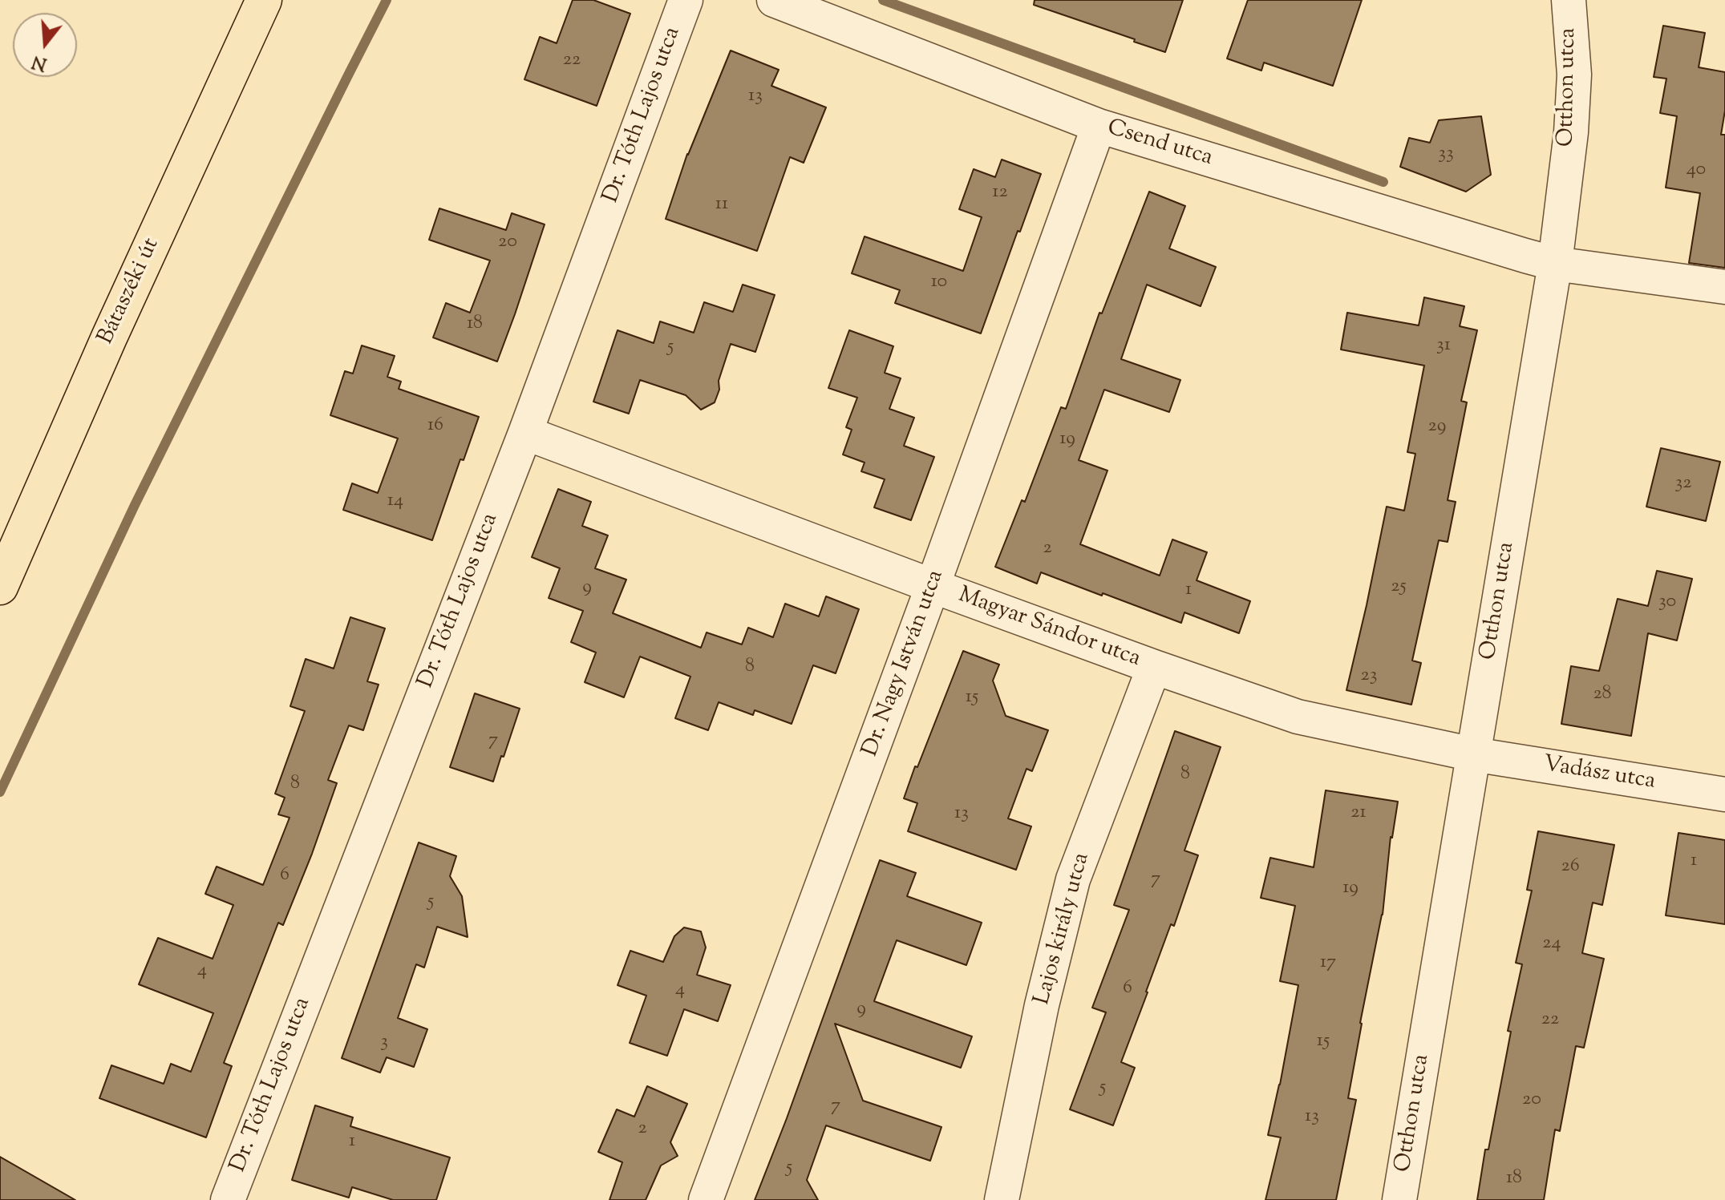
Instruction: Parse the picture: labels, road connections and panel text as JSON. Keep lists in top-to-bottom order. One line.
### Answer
{"streets":{"main road":["Bátaszéki út"],"street":["Otthon utca","Dr. Tóth Lajos utca","Csend utca","Magyar Sándor utca","Dr. Nagy István utca","Vadász utca","Lajos király utca"]},"crossings":[["Otthon utca","Csend utca"],["Otthon utca","Magyar Sándor utca"],["Otthon utca","Vadász utca"],["Dr. Tóth Lajos utca","Magyar Sándor utca"],["Csend utca","Dr. Nagy István utca"],["Magyar Sándor utca","Dr. Nagy István utca"],["Magyar Sándor utca","Vadász utca"],["Magyar Sándor utca","Lajos király utca"]],"house_numbers":["22","13","33","40","12","11","20","10","18","31","5","16","29","19","32","14","2","25","9","1","30","8","23","28","15","7","8","8","21","13","1","26","6","7","19","5","24","17","4","6","4","9","22","15","3","5","20","7","13","2","1","5","18"],"north":"bottom"}
